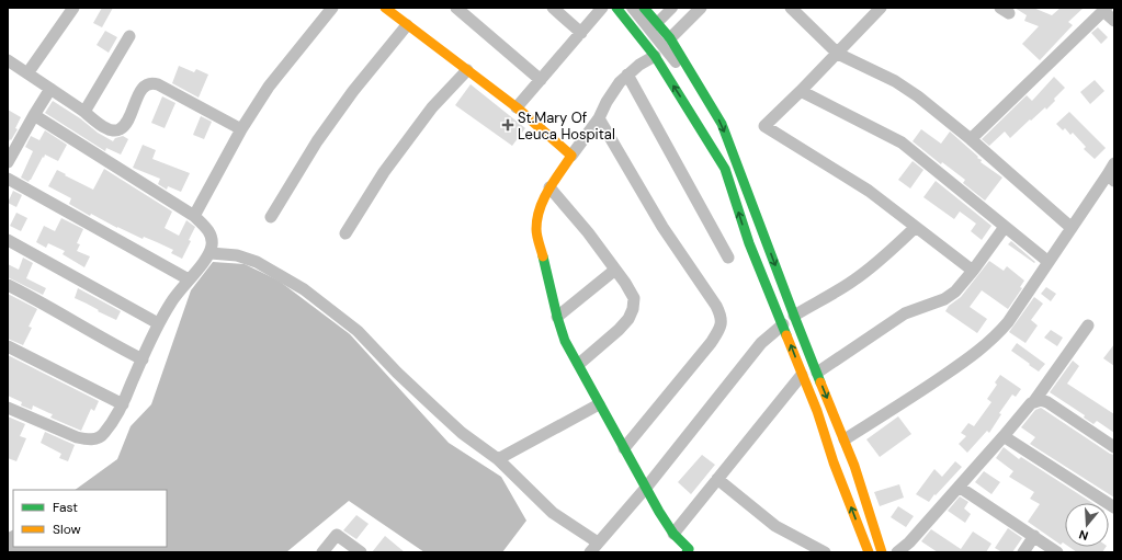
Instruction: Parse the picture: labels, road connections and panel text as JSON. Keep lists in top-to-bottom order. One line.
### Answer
{"places":{"health":["St.Mary Of Leuca Hospital"]},"legend":["Fast","Slow"],"north":"bottom"}
